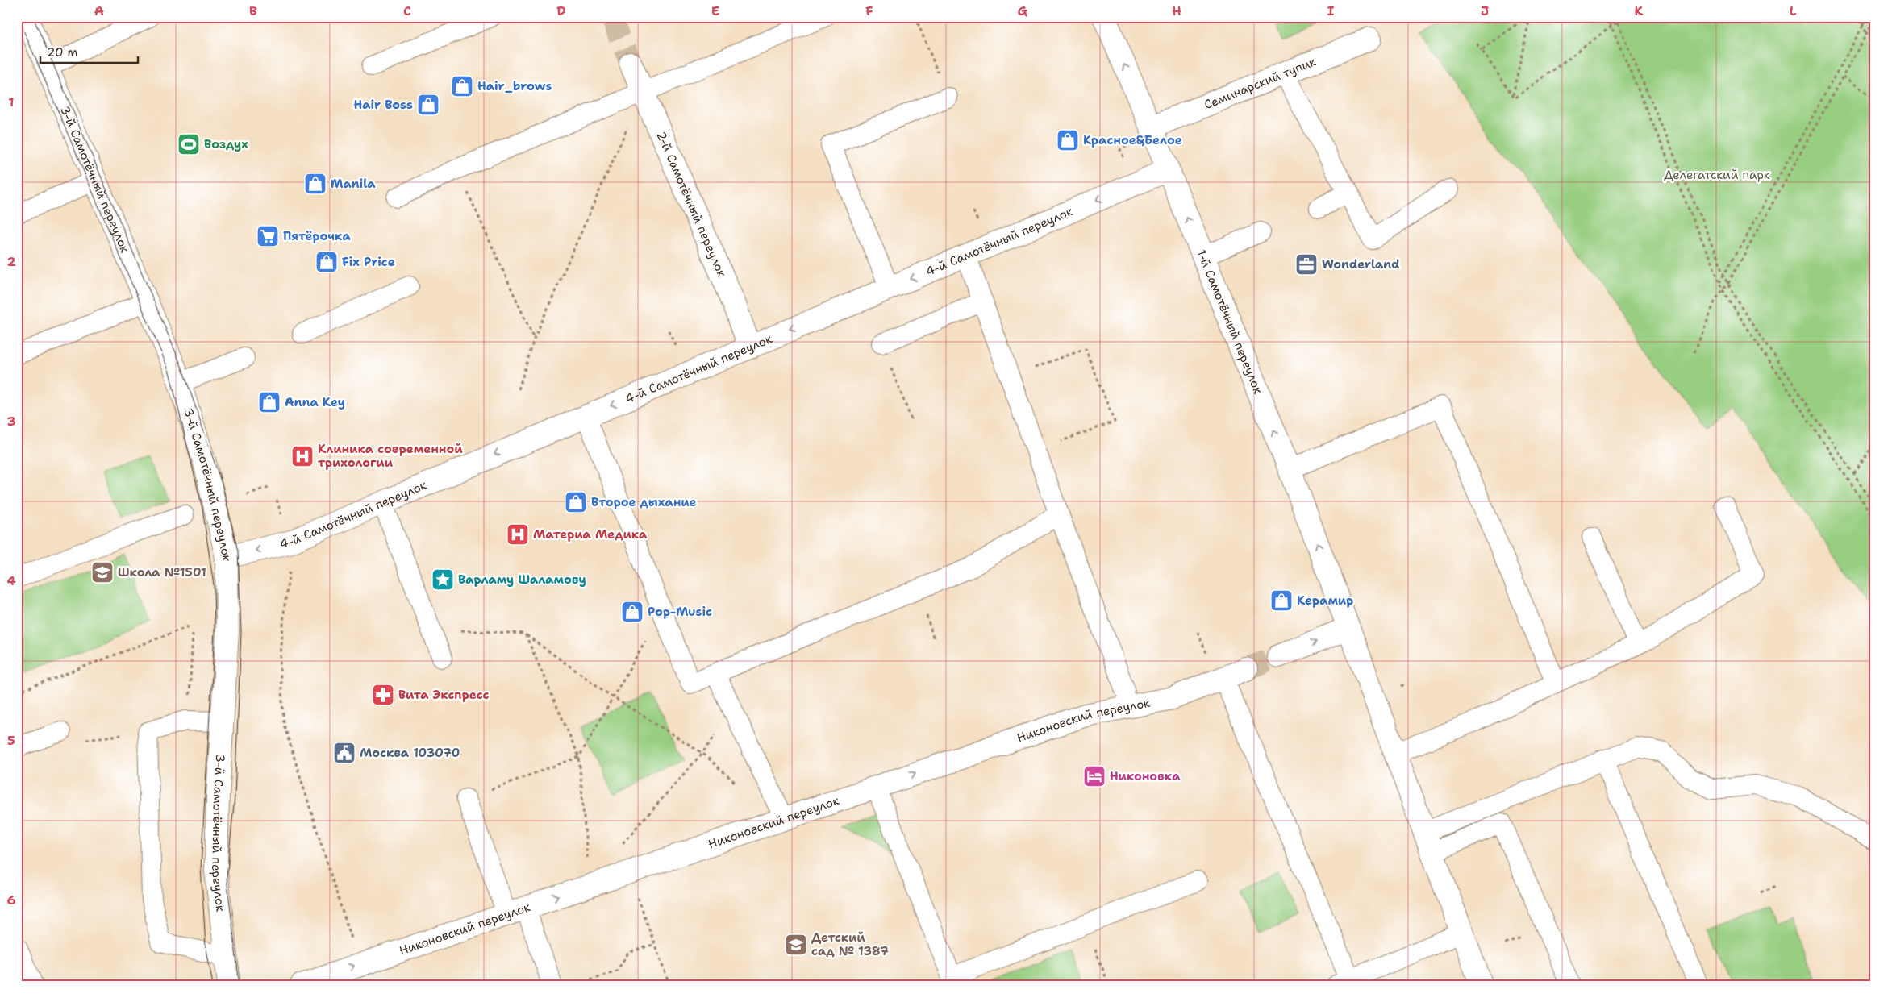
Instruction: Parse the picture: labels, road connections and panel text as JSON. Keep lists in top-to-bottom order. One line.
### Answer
{"streets":{"street":["Семинарский тупик","3-й Самотёчный переулок","2-й Самотёчный переулок","4-й Самотёчный переулок","1-й Самотёчный переулок","Никоновский переулок"]},"crossings":[["Семинарский тупик","1-й Самотёчный переулок"],["3-й Самотёчный переулок","4-й Самотёчный переулок"],["2-й Самотёчный переулок","4-й Самотёчный переулок"],["4-й Самотёчный переулок","1-й Самотёчный переулок"]],"one_way":["4-й Самотёчный переулок","1-й Самотёчный переулок","Никоновский переулок"],"parks":["Делегатский парк"],"places":{"shop":["Hair_brows","Hair Boss","Красное&Белое","Manila","Fix Price","Anna Key","Второе дыхание","Керамир","Pop-Music"],"sports":["Воздух"],"supermarket":["Пятёрочка"],"office":["Wonderland"],"hospital":["Клиника современной трихологии","Материа Медика"],"school or university":["Школа №1501","Детский сад № 1387"],"place":["Варламу Шаламову"],"pharmacy":["Вита Экспресс"],"public building":["Москва 103070"],"hotel":["Никоновка"]},"scale_bar":"20 m","grid":{"columns":["A","B","C","D","E","F","G","H","I","J","K","L"],"rows":["1","2","3","4","5","6"]}}
